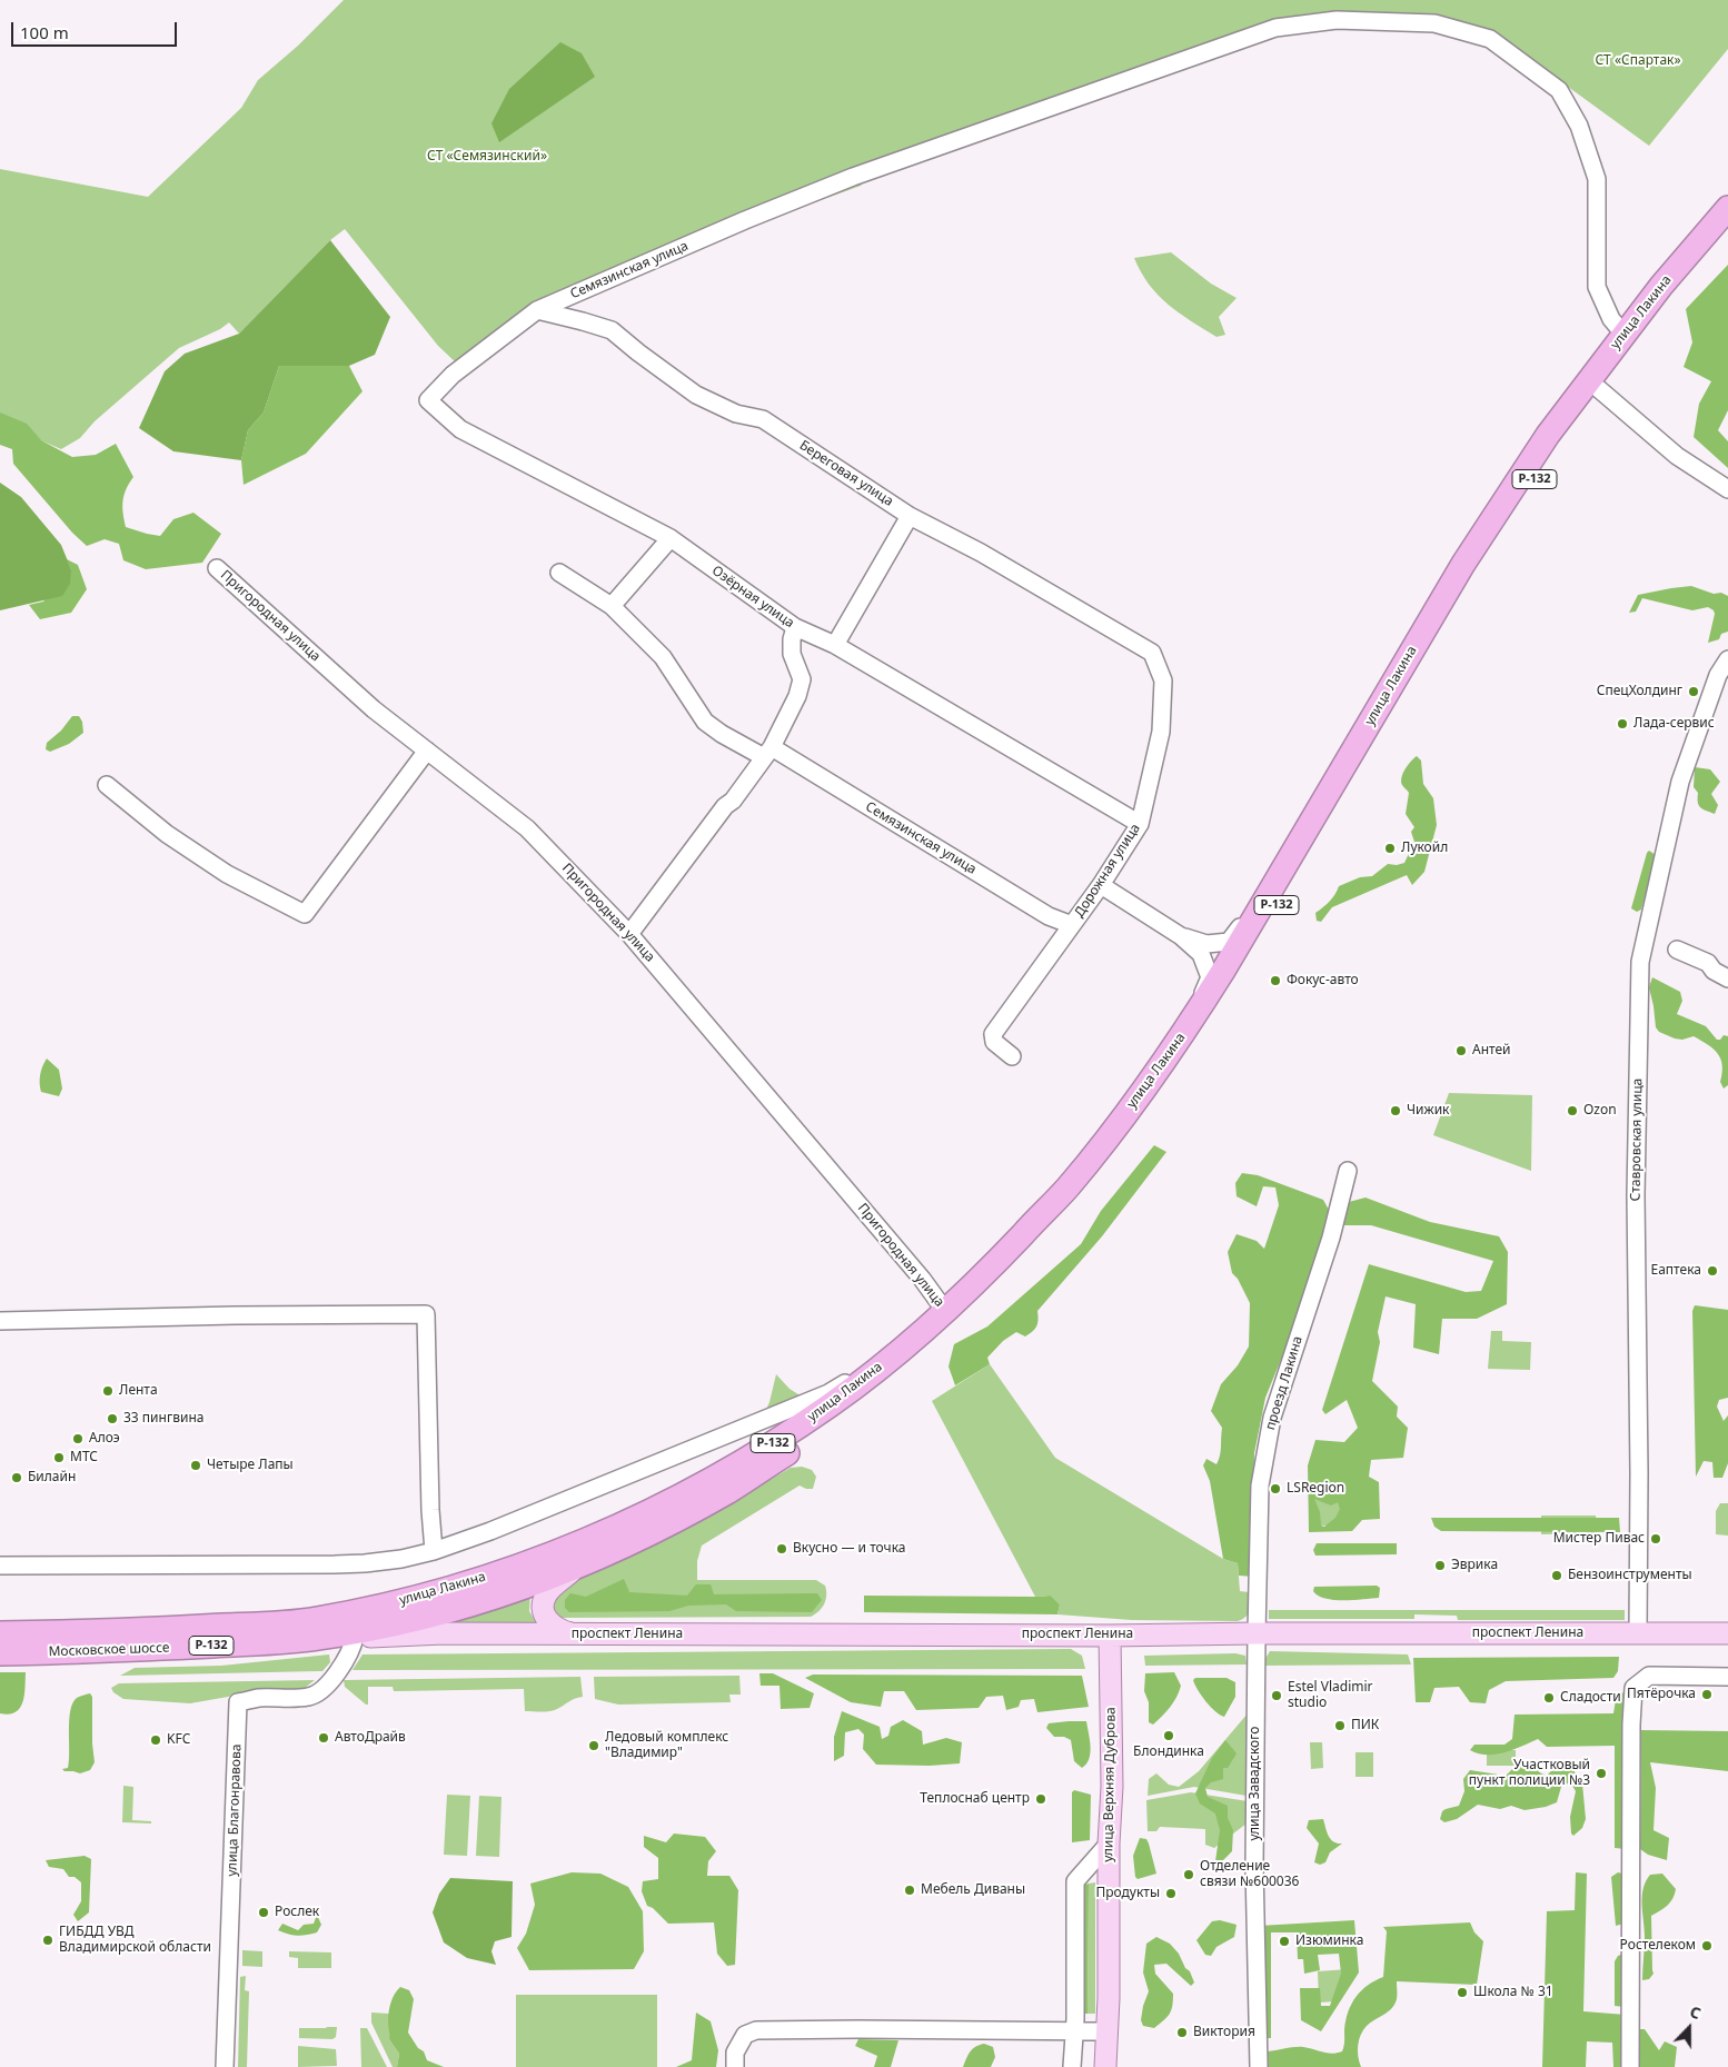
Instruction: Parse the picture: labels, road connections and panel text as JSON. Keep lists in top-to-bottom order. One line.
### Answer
{"streets":{"highway":["улица Лакина","Р-132","Московское шоссе"],"main road":["проспект Ленина","улица Верхняя Дуброва"],"street":["Семязинская улица","Береговая улица","Озёрная улица","Пригородная улица","Дорожная улица","Ставровская улица","проезд Лакина","улица Завадского","улица Благонравова"]},"crossings":[["Семязинская улица","улица Лакина"],["Семязинская улица","Береговая улица"],["Семязинская улица","Озёрная улица"],["Семязинская улица","Дорожная улица"],["улица Лакина","Пригородная улица"],["улица Лакина","проспект Ленина"],["улица Лакина","Московское шоссе"],["улица Лакина","улица Благонравова"],["Береговая улица","Дорожная улица"],["Озёрная улица","Дорожная улица"],["Ставровская улица","проспект Ленина"],["проезд Лакина","проспект Ленина"],["проезд Лакина","улица Завадского"],["проспект Ленина","улица Завадского"],["проспект Ленина","улица Верхняя Дуброва"]],"parks":["СТ «Спартак»","СТ «Семязинский»"],"places":["СпецХолдинг","Лада-сервис","Лукойл","Фокус-авто","Антей","Чижик","Ozon","Еаптека","Лента","33 пингвина","Алоэ","МТС","Четыре Лапы","Билайн","LSRegion","Мистер Пивас","Вкусно — и точка","Эврика","Бензоинструменты","Пятёрочка","Estel Vladimir studio","Сладости","ПИК","Блондинка","АвтоДрайв","KFC","Ледовый комплекс \"Владимир\"","Участковый пункт полиции №3","Теплоснаб центр","Отделение связи №600036","Мебель Диваны","Продукты","Рослек","ГИБДД УВД Владимирской области","Изюминка","Ростелеком","Школа № 31","Виктория"],"scale_bar":"100 m","north":"top"}
